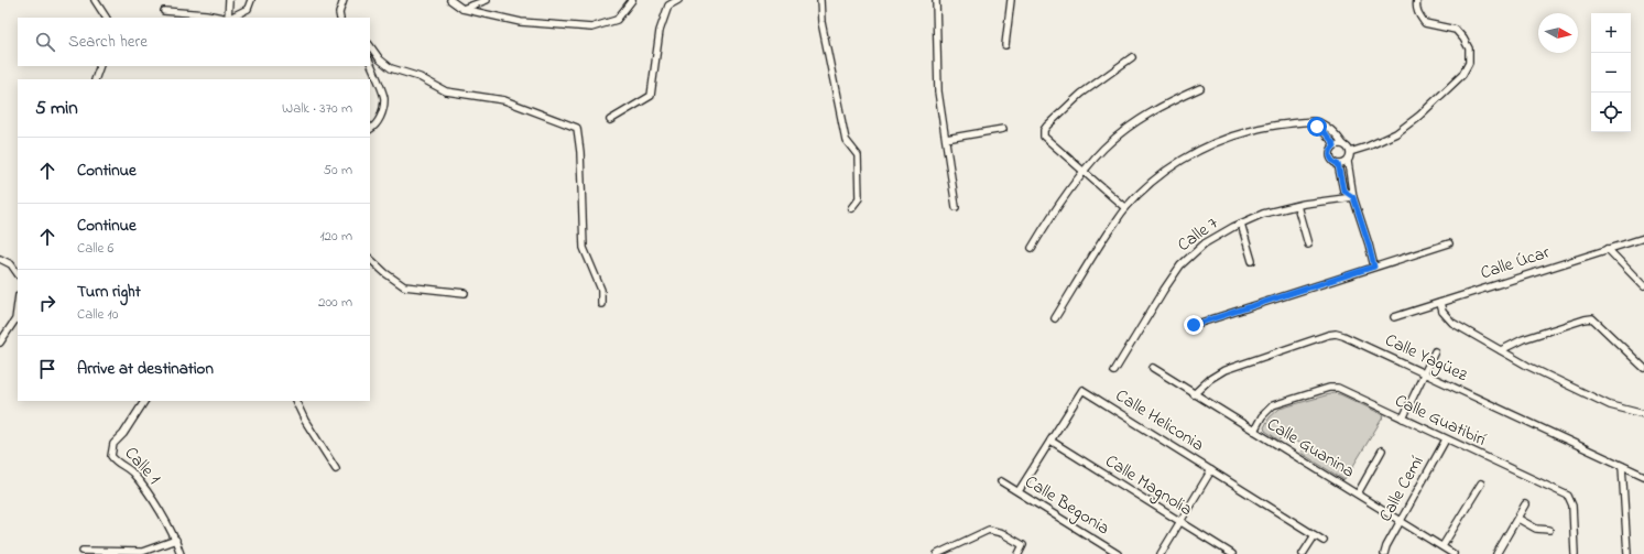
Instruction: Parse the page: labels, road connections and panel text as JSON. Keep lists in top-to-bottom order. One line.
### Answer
{"streets":{"street":["Calle 7","Calle Úcar","Calle Yagüez","Calle Heliconia","Calle Guatibirí","Calle Guanina","Calle 1","Calle Magnolia","Calle Cemí","Calle Begonia"]},"crossings":[["Calle Yagüez","Calle Guanina"],["Calle Heliconia","Calle Magnolia"],["Calle Heliconia","Calle Begonia"],["Calle Guatibirí","Calle Guanina"],["Calle Guatibirí","Calle Cemí"],["Calle Guanina","Calle Cemí"]],"north":"right","page":{"map_buttons":["+","−"],"search":"Search here","heading":["5 min","Walk · 370 m"],"list":[["Continue","50 m"],["Continue","Calle 6","120 m"],["Turn right","Calle 10","200 m"],"Arrive at destination"]}}
